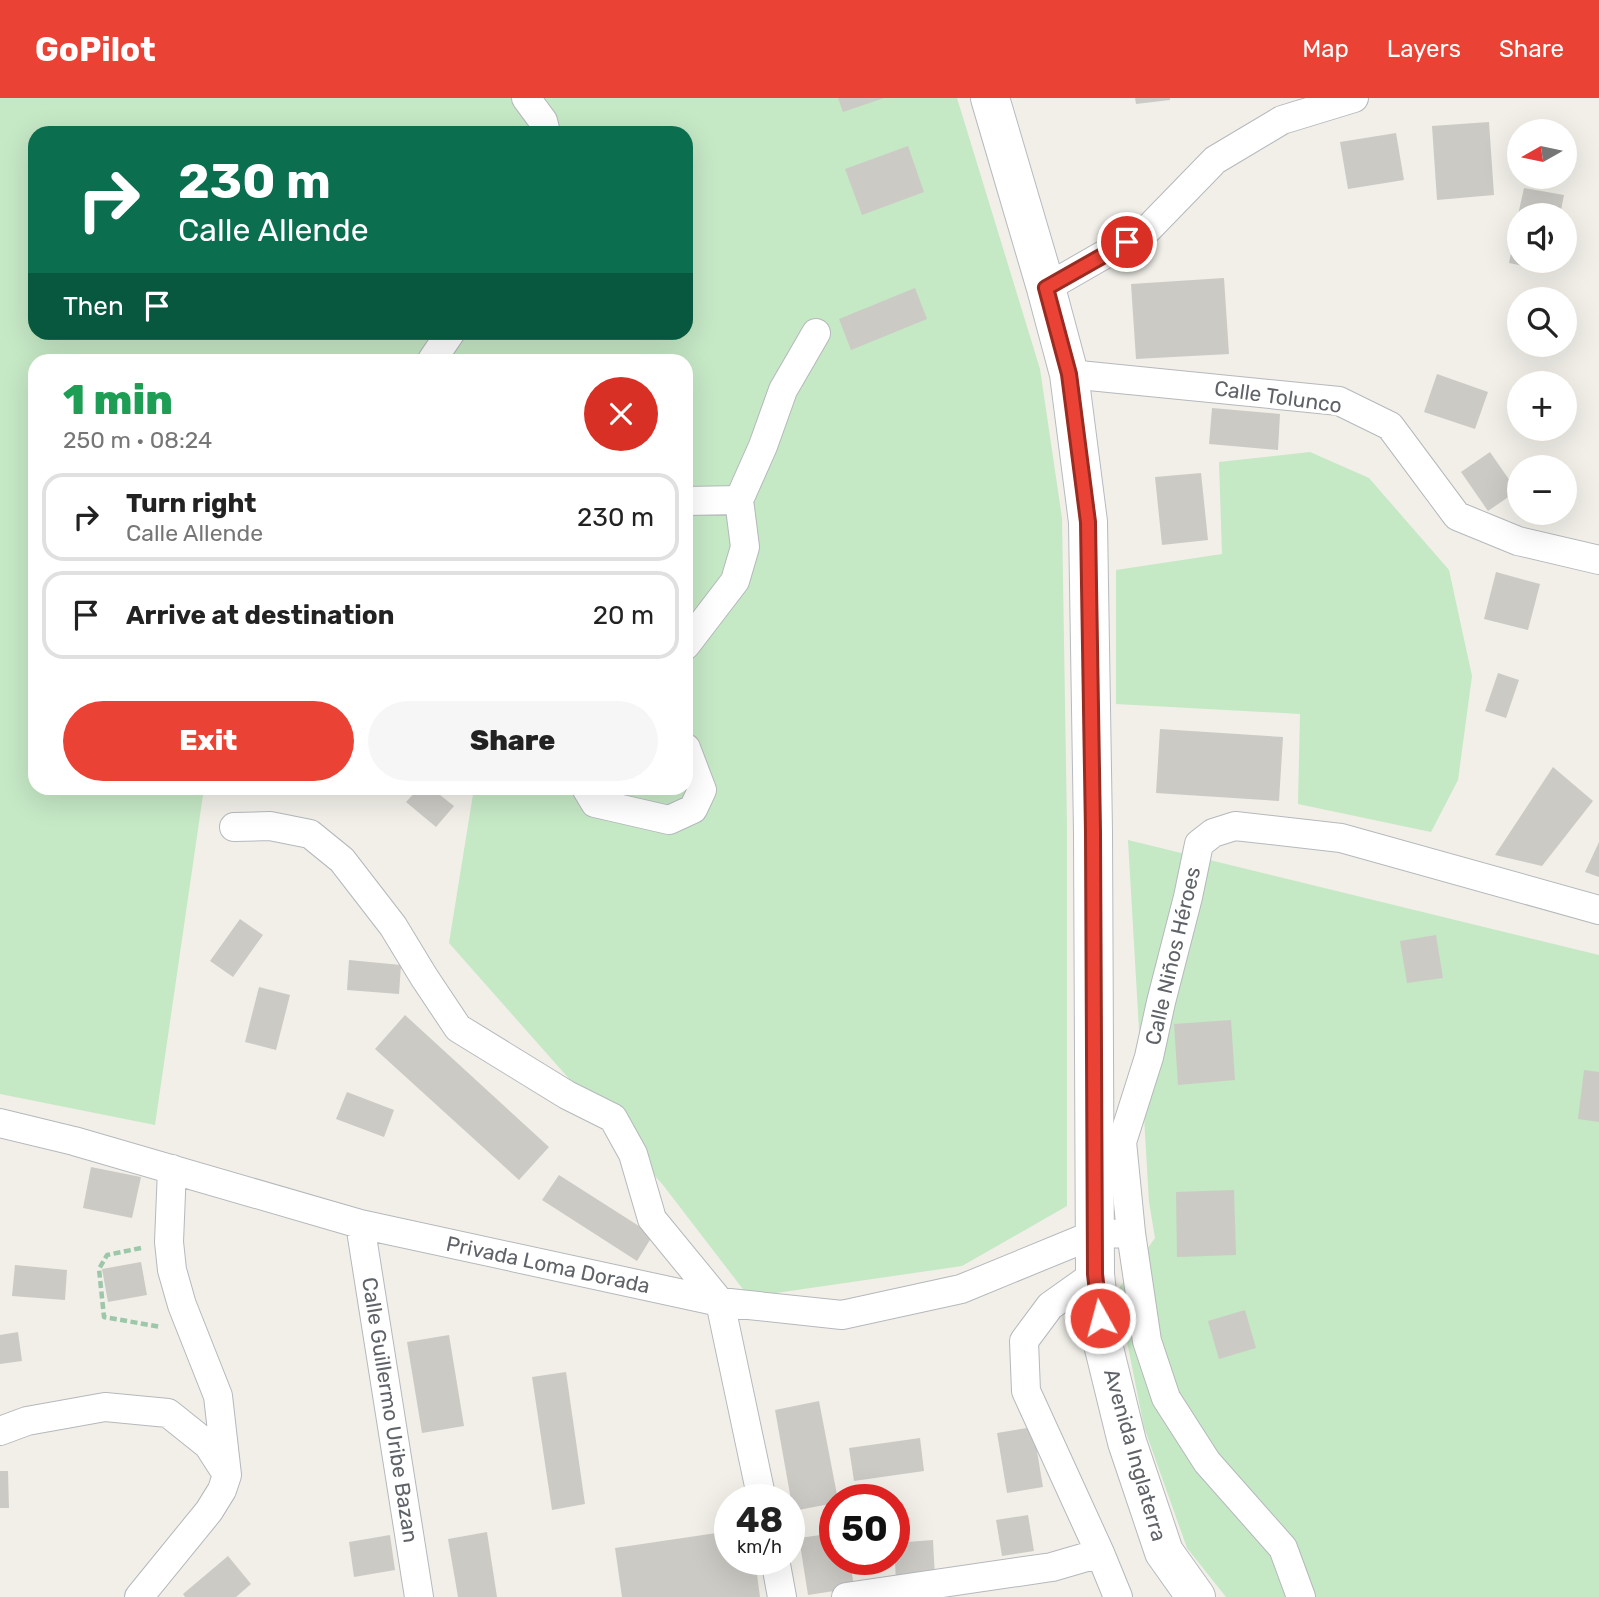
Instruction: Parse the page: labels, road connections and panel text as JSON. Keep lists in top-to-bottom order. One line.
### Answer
{"streets":{"main road":["Avenida Inglaterra"],"street":["Calle Tolunco","Calle Niños Héroes","Privada Loma Dorada","Calle Guillermo Uribe Bazan"]},"crossings":[["Calle Tolunco","Avenida Inglaterra"],["Calle Niños Héroes","Privada Loma Dorada"],["Calle Niños Héroes","Avenida Inglaterra"],["Privada Loma Dorada","Calle Guillermo Uribe Bazan"],["Privada Loma Dorada","Avenida Inglaterra"]],"north":"left","page":{"header":"GoPilot","nav":["Map","Layers","Share"],"map_buttons":["+","−"],"turn":["230 m","Calle Allende"],"then":"Then","heading":["1 min","250 m · 08:24"],"list":[{"name":"Turn right","note":"Calle Allende","value":"230 m"},{"name":"Arrive at destination","value":"20 m"}],"buttons":["Exit","Share"],"speed":"48 km/h","limit":"50"}}
